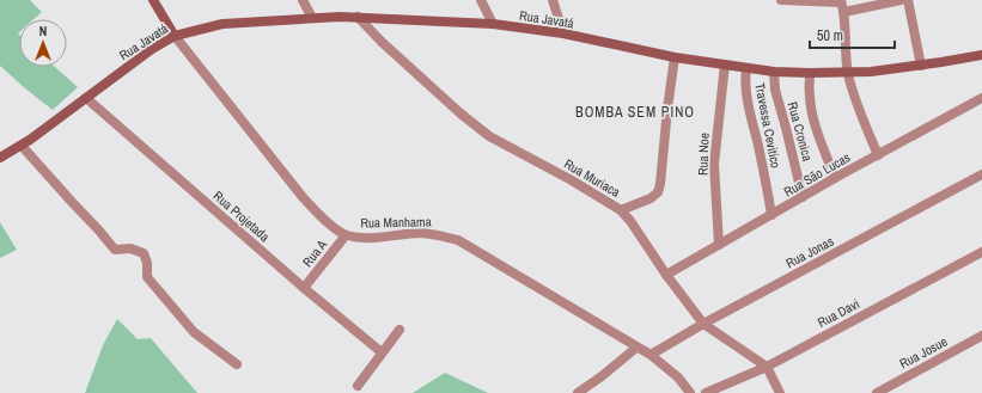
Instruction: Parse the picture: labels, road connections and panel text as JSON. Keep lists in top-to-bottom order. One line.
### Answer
{"streets":{"street":["Rua Javatá","Travessa Cevitico","Rua Cronica","Rua Noe","Rua São Lucas","Rua Muriaca","Rua Projetada","Rua Manhama","Rua Jonas","Rua A","Rua Davi","Rua Josue"]},"crossings":[["Rua Javatá","Travessa Cevitico"],["Rua Javatá","Rua Cronica"],["Rua Javatá","Rua Noe"],["Rua Javatá","Rua Muriaca"],["Rua Javatá","Rua Projetada"],["Rua Javatá","Rua Manhama"],["Travessa Cevitico","Rua São Lucas"],["Rua Cronica","Rua São Lucas"],["Rua Noe","Rua São Lucas"],["Rua São Lucas","Rua Muriaca"],["Rua Muriaca","Rua Jonas"],["Rua Muriaca","Rua Davi"],["Rua Projetada","Rua A"],["Rua Manhama","Rua Jonas"],["Rua Manhama","Rua A"]],"districts":["BOMBA SEM PINO"],"scale_bar":"50 m","north":"top"}
